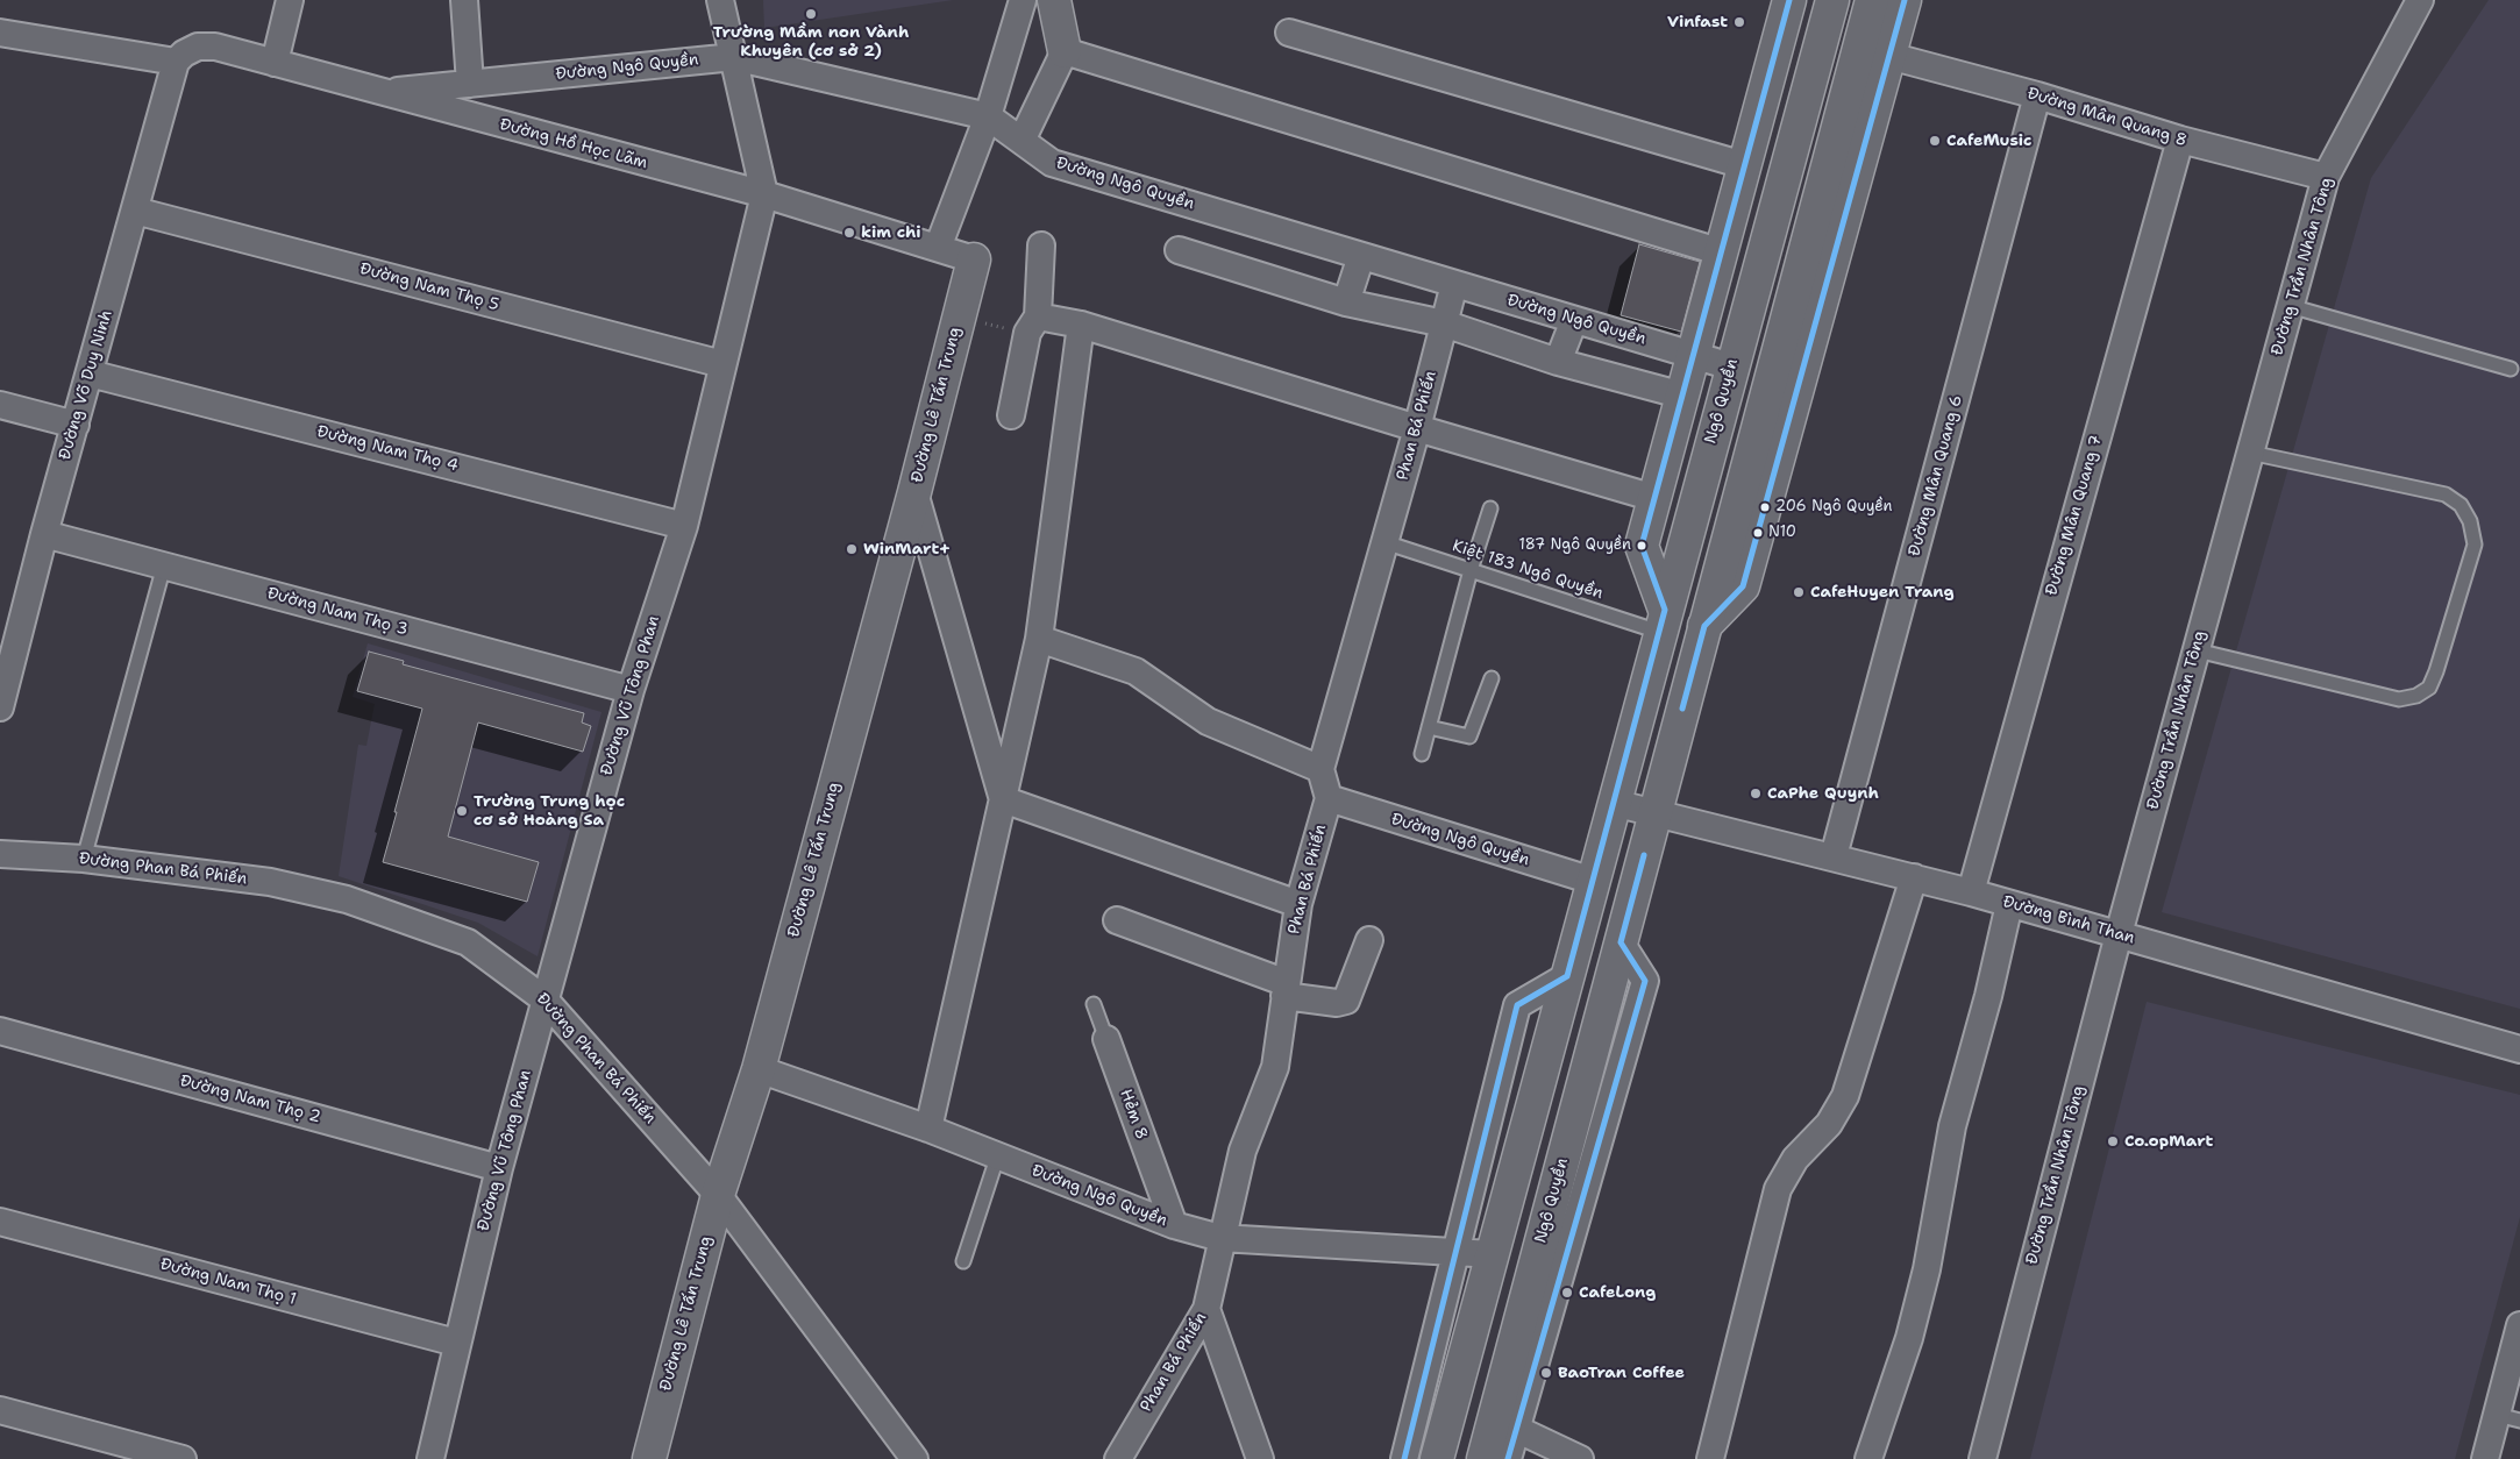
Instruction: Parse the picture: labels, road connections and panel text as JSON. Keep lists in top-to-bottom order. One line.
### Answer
{"streets":{"main road":["Ngô Quyền","Đường Lê Tấn Trung"],"street":["Đường Ngô Quyền","Đường Mân Quang 8","Đường Hồ Học Lãm","Đường Trần Nhân Tông","Đường Nam Thọ 5","Đường Võ Duy Ninh","Phan Bá Phiến","Đường Nam Thọ 4","Đường Mân Quang 6","Đường Mân Quang 7","Đường Nam Thọ 3","Đường Vũ Tông Phan","Đường Phan Bá Phiến","Đường Bình Than","Đường Nam Thọ 2","Hẻm 8","Đường Nam Thọ 1"],"lane":["Kiệt 183 Ngô Quyền"]},"crossings":[["Đường Ngô Quyền","Đường Hồ Học Lãm"],["Đường Ngô Quyền","Ngô Quyền"],["Đường Ngô Quyền","Đường Lê Tấn Trung"],["Đường Ngô Quyền","Phan Bá Phiến"],["Đường Ngô Quyền","Đường Vũ Tông Phan"],["Đường Ngô Quyền","Hẻm 8"],["Đường Mân Quang 8","Đường Trần Nhân Tông"],["Đường Mân Quang 8","Đường Mân Quang 6"],["Đường Mân Quang 8","Đường Mân Quang 7"],["Đường Hồ Học Lãm","Đường Võ Duy Ninh"],["Đường Hồ Học Lãm","Đường Lê Tấn Trung"],["Đường Hồ Học Lãm","Đường Vũ Tông Phan"],["Đường Trần Nhân Tông","Đường Bình Than"],["Đường Nam Thọ 5","Đường Võ Duy Ninh"],["Đường Nam Thọ 5","Đường Vũ Tông Phan"],["Đường Võ Duy Ninh","Đường Nam Thọ 4"],["Đường Võ Duy Ninh","Đường Nam Thọ 3"],["Ngô Quyền","Kiệt 183 Ngô Quyền"],["Ngô Quyền","Đường Bình Than"],["Đường Lê Tấn Trung","Đường Phan Bá Phiến"],["Phan Bá Phiến","Kiệt 183 Ngô Quyền"],["Đường Nam Thọ 4","Đường Vũ Tông Phan"],["Đường Mân Quang 6","Đường Bình Than"],["Đường Mân Quang 7","Đường Bình Than"],["Đường Nam Thọ 3","Đường Vũ Tông Phan"],["Đường Vũ Tông Phan","Đường Phan Bá Phiến"],["Đường Vũ Tông Phan","Đường Nam Thọ 2"],["Đường Vũ Tông Phan","Đường Nam Thọ 1"]],"places":["Trường Mầm non Vành Khuyên (cơ sở 2)","Vinfast","CafeMusic","kim chi","206 Ngô Quyền","N10","187 Ngô Quyền","WinMart+","CafeHuyen Trang","CaPhe Quynh","Trường Trung học cơ sở Hoàng Sa","Co.opMart","CafeLong","BaoTran Coffee"]}
